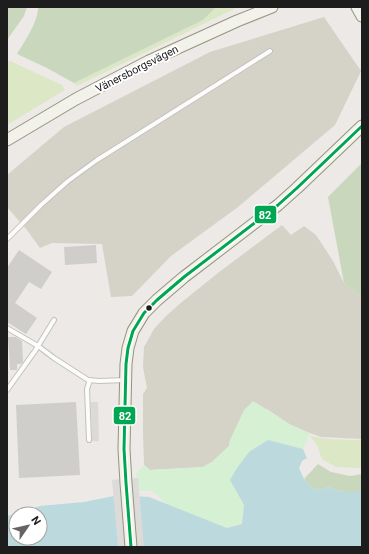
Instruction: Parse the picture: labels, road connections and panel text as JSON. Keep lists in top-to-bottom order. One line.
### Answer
{"streets":{"street":["Vänersborgsvägen"]},"lines":["transit line 82"],"north":"top right"}
